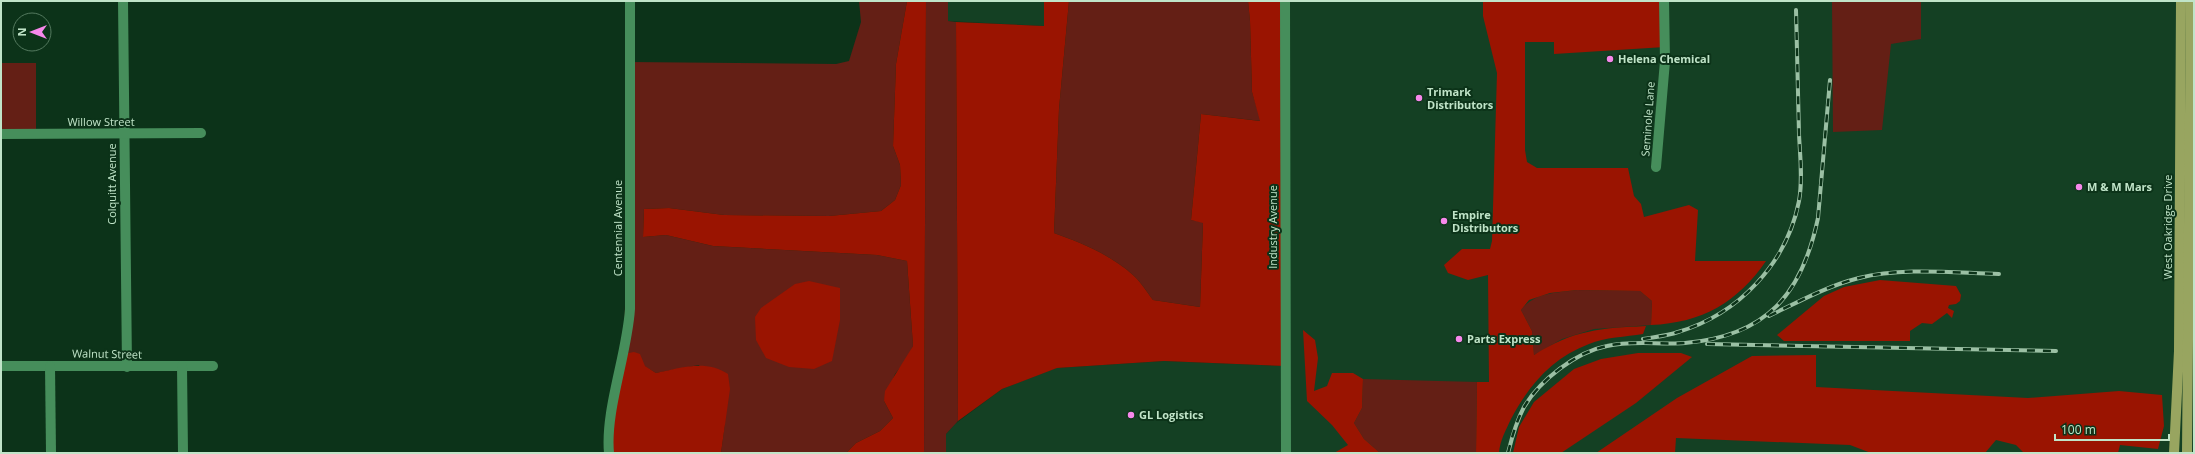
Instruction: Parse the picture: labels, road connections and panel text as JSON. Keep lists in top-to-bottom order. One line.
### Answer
{"streets":{"main road":["West Oakridge Drive"],"street":["Seminole Lane","Willow Street","Colquitt Avenue","Industry Avenue","Centennial Avenue","Walnut Street"]},"crossings":[["Willow Street","Colquitt Avenue"],["Colquitt Avenue","Walnut Street"]],"places":["Helena Chemical","Trimark Distributors","M & M Mars","Empire Distributors","Parts Express","GL Logistics"],"scale_bar":"100 m","north":"left"}
